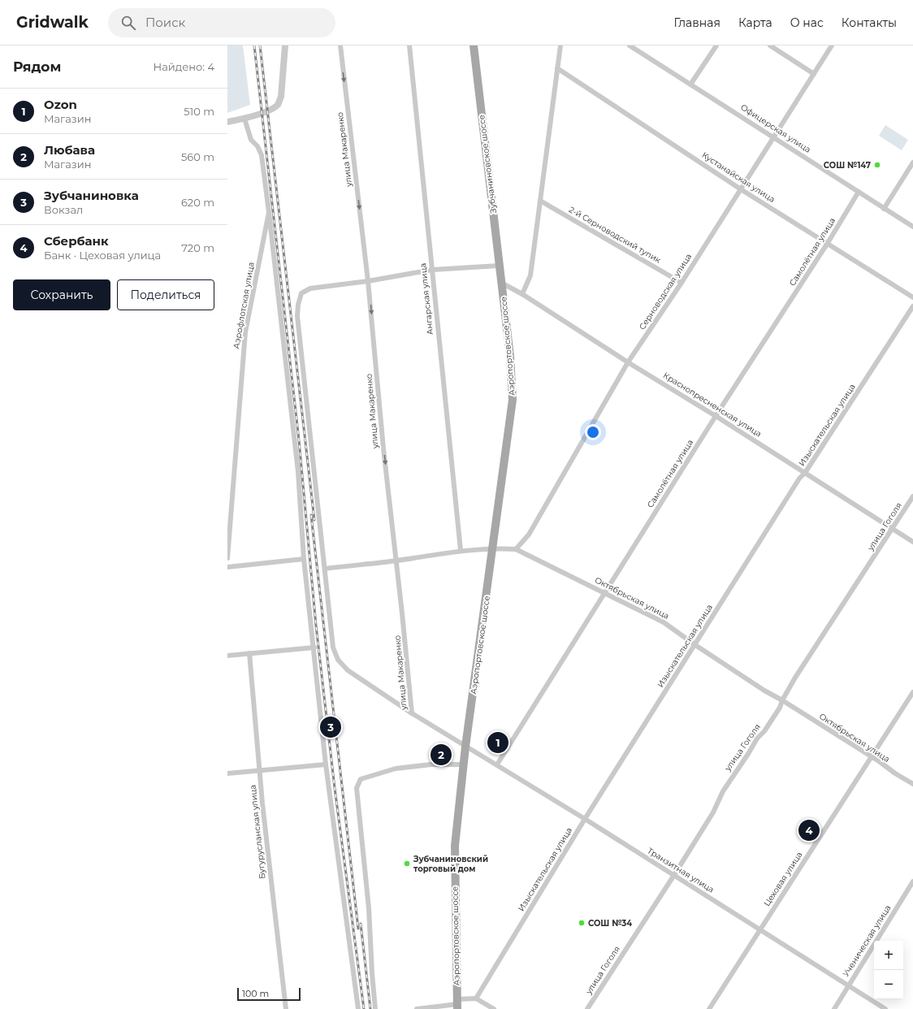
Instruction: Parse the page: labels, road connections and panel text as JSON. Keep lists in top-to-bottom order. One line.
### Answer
{"streets":{"main road":["Зубчаниновское шоссе","Аэропортовское шоссе"],"street":["Офицерская улица","улица Макаренко","Кустанайская улица","2-й Серноводский тупик","Самолётная улица","Серноводская улица","Ангарская улица","Аэрофлотская улица","Краснопресненская улица","Изыскательская улица","улица Гоголя","Октябрьская улица","Бугурусланская улица","Транзитная улица","Цеховая улица","Ученическая улица"]},"crossings":[["Офицерская улица","Самолётная улица"],["Офицерская улица","Серноводская улица"],["улица Макаренко","Аэропортовское шоссе"],["улица Макаренко","Октябрьская улица"],["улица Макаренко","Транзитная улица"],["Зубчаниновское шоссе","Аэропортовское шоссе"],["Зубчаниновское шоссе","Краснопресненская улица"],["Кустанайская улица","Самолётная улица"],["Кустанайская улица","Серноводская улица"],["2-й Серноводский тупик","Серноводская улица"],["Самолётная улица","Краснопресненская улица"],["Самолётная улица","Октябрьская улица"],["Самолётная улица","Транзитная улица"],["Серноводская улица","Краснопресненская улица"],["Серноводская улица","Октябрьская улица"],["Ангарская улица","Октябрьская улица"],["Аэропортовское шоссе","Краснопресненская улица"],["Аэропортовское шоссе","Октябрьская улица"],["Аэропортовское шоссе","Транзитная улица"],["Краснопресненская улица","Изыскательская улица"],["Краснопресненская улица","улица Гоголя"],["Изыскательская улица","Октябрьская улица"],["Изыскательская улица","Транзитная улица"],["улица Гоголя","Октябрьская улица"],["улица Гоголя","Транзитная улица"],["Октябрьская улица","Цеховая улица"],["Транзитная улица","Цеховая улица"],["Транзитная улица","Ученическая улица"]],"one_way":["улица Макаренко"],"places":["СОШ №147","Зубчаниновский торговый дом","СОШ №34"],"scale_bar":"100 m","page":{"header":"Gridwalk","search":"Поиск","nav":["Главная","Карта","О нас","Контакты"],"heading":["Рядом","Найдено: 4"],"list":[{"mark":"1","name":"Ozon","note":"Магазин","value":"510 m"},{"mark":"2","name":"Любава","note":"Магазин","value":"560 m"},{"mark":"3","name":"Зубчаниновка","note":"Вокзал","value":"620 m"},{"mark":"4","name":"Сбербанк","note":"Банк · Цеховая улица","value":"720 m"}],"buttons":["Сохранить","Поделиться"],"pins":["3","1","2","4"],"map_buttons":["+","−"],"scale":"100 m"}}
